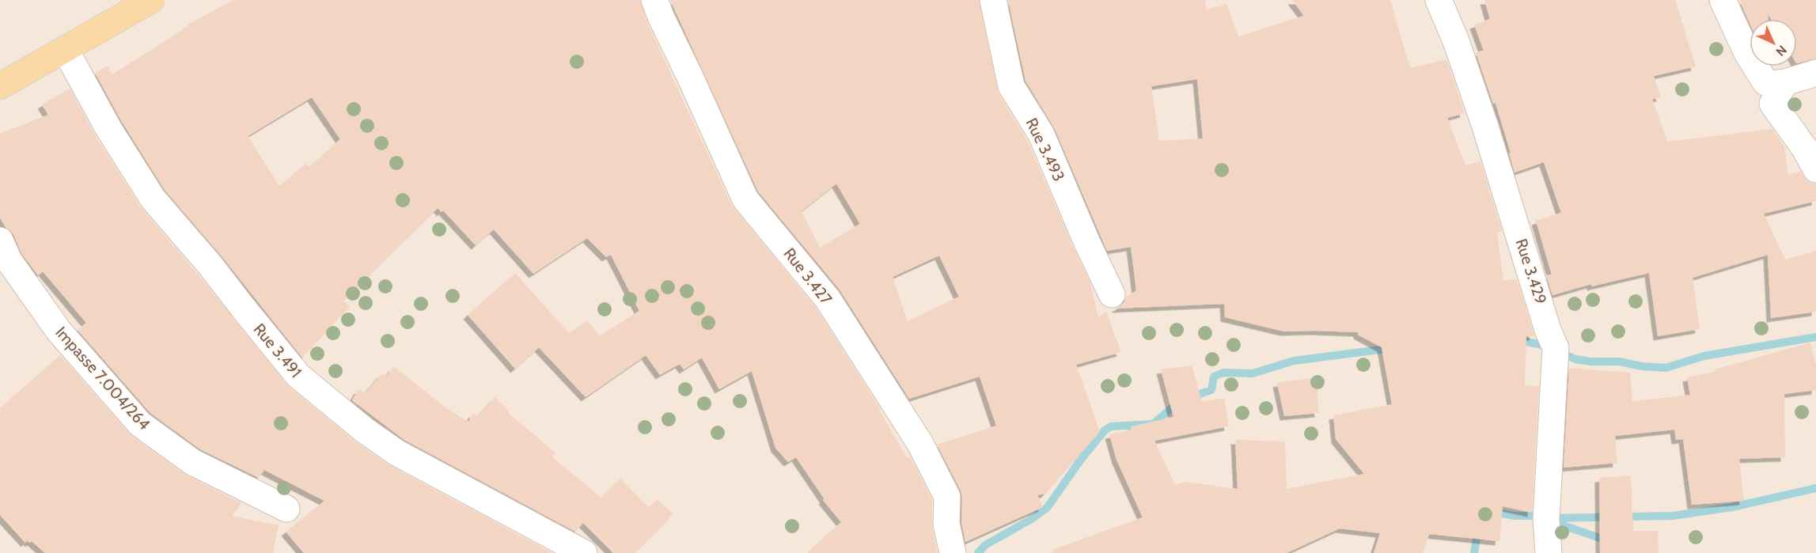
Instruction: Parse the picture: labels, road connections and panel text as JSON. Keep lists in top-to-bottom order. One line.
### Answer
{"streets":{"street":["Rue 3.493","Rue 3.429","Rue 3.427","Rue 3.491","Impasse 7.004/264"]},"north":"bottom right"}
